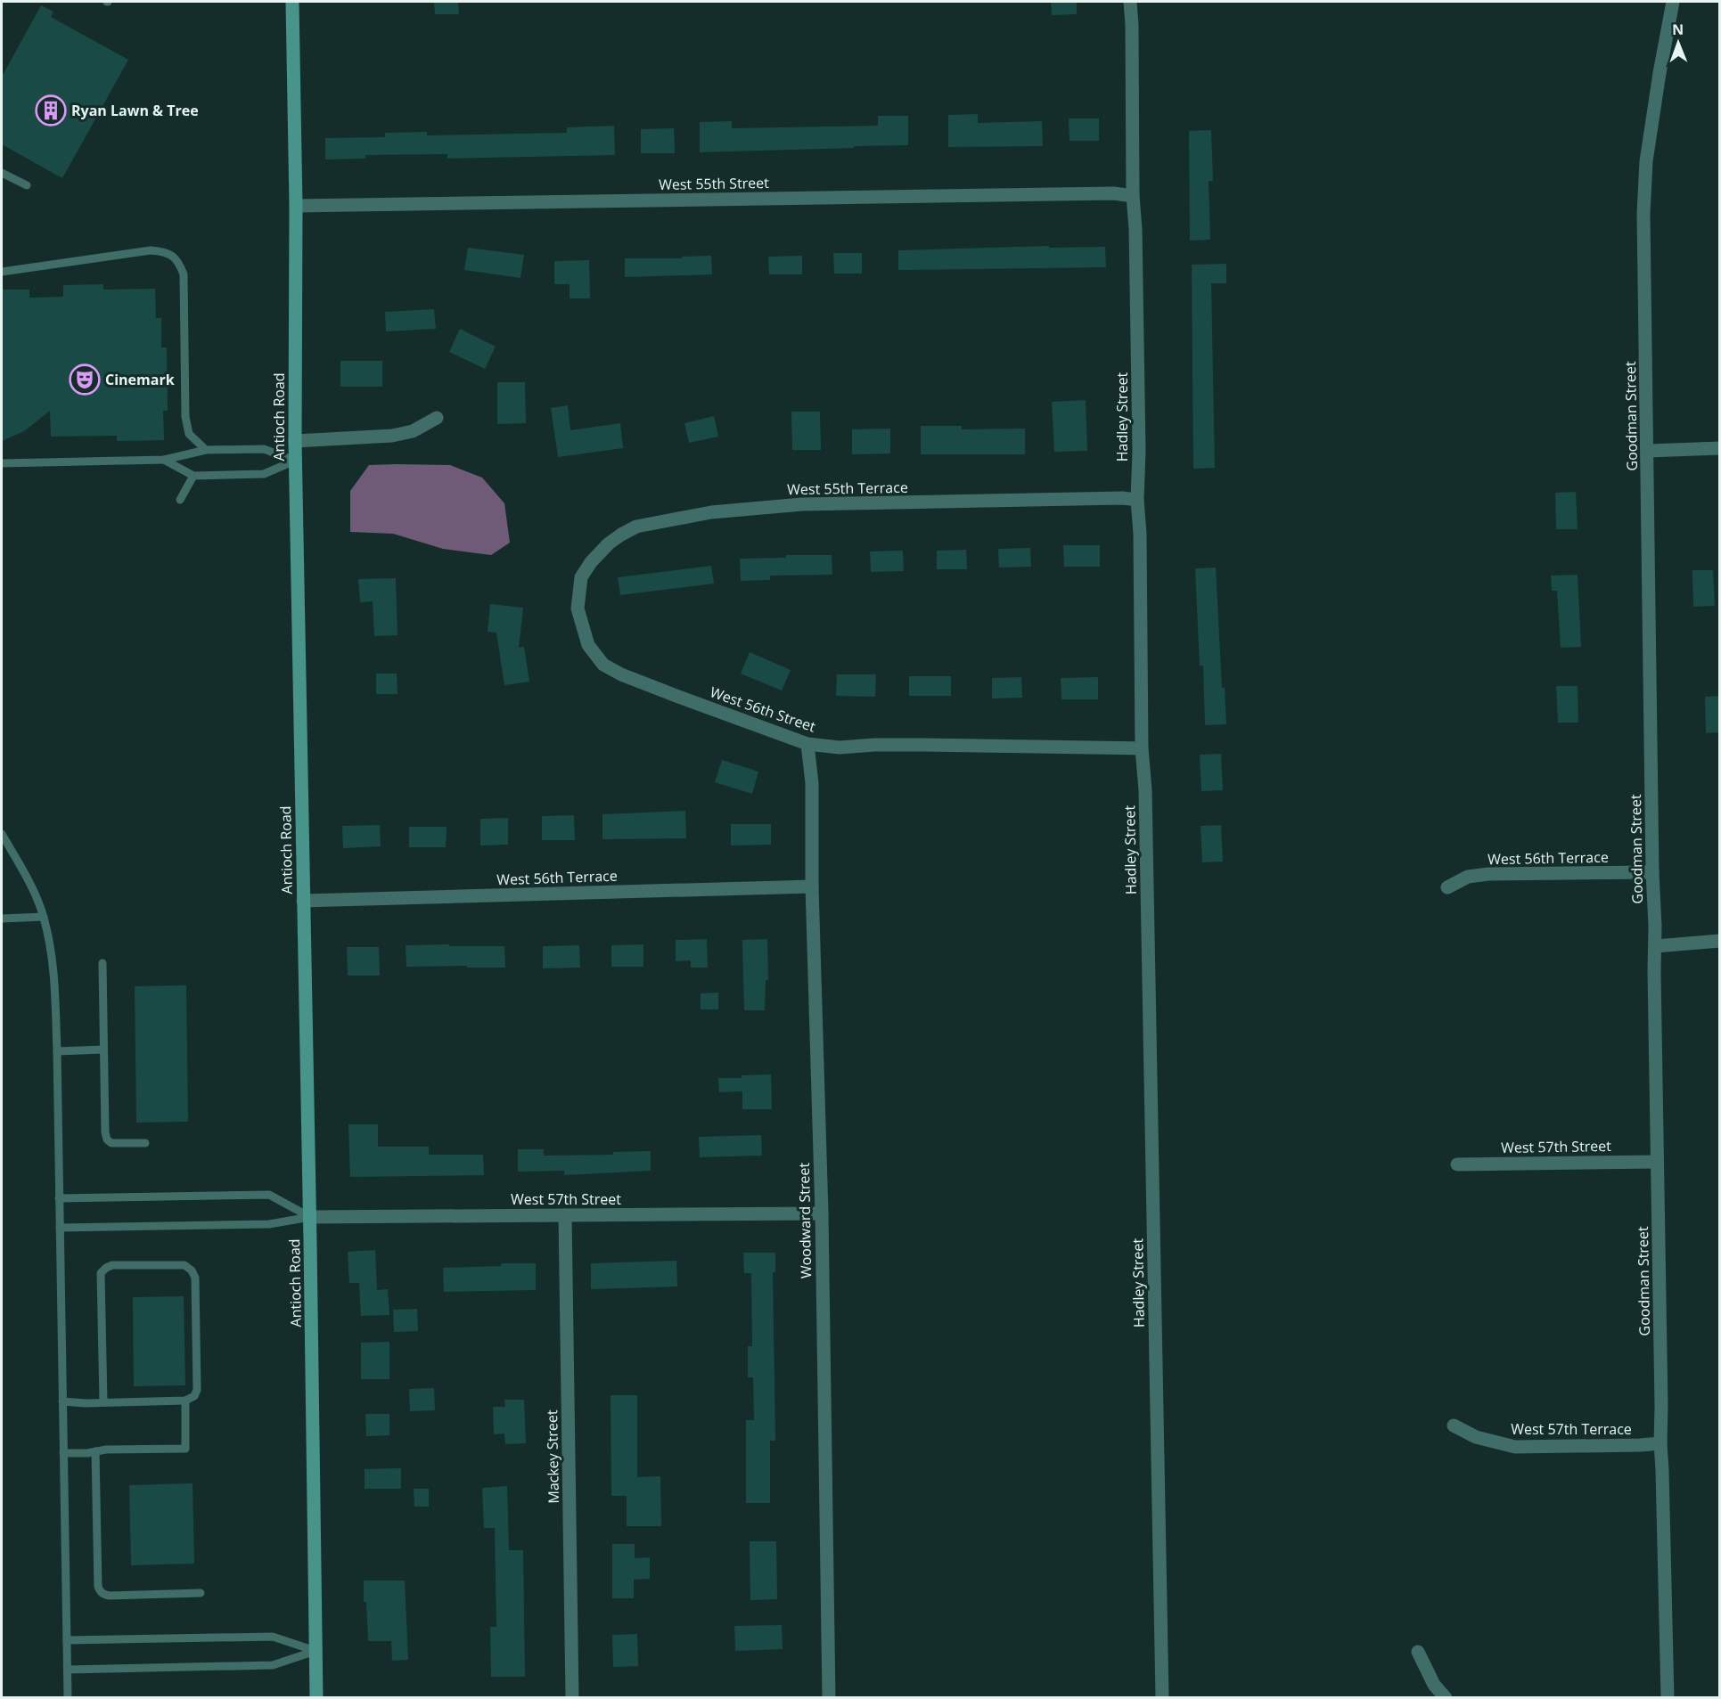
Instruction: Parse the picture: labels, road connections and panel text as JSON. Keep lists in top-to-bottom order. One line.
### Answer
{"streets":{"main road":["Antioch Road"],"street":["West 55th Street","Goodman Street","Hadley Street","West 55th Terrace","West 56th Street","West 56th Terrace","West 57th Street","Woodward Street","West 57th Terrace","Mackey Street"]},"crossings":[["West 55th Street","Antioch Road"],["West 55th Street","Hadley Street"],["Goodman Street","West 56th Terrace"],["Goodman Street","West 57th Street"],["Goodman Street","West 57th Terrace"],["Antioch Road","West 56th Terrace"],["Antioch Road","West 57th Street"],["Hadley Street","West 55th Terrace"],["Hadley Street","West 56th Street"],["West 55th Terrace","West 56th Street"],["West 56th Street","Woodward Street"],["West 56th Terrace","Woodward Street"],["West 57th Street","Woodward Street"],["West 57th Street","Mackey Street"]],"places":{"building":["Ryan Lawn & Tree"],"theatre":["Cinemark"]},"north":"top"}
